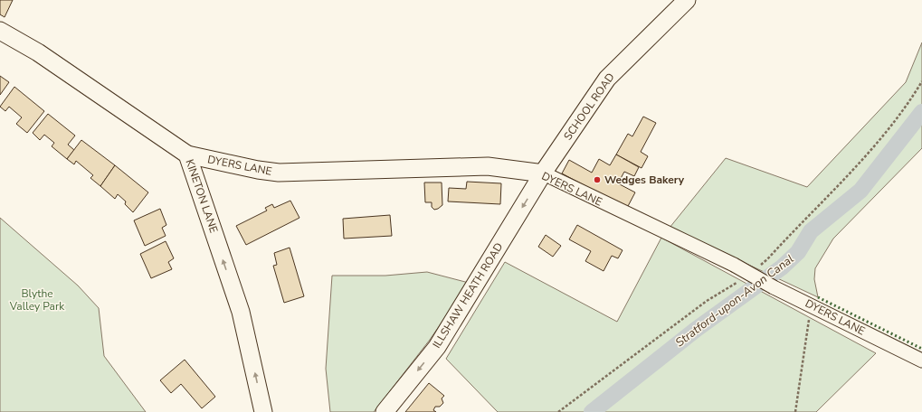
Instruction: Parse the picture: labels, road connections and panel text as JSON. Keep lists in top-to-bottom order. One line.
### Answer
{"streets":{"street":["SCHOOL ROAD","DYERS LANE","KINETON LANE","ILLSHAW HEATH ROAD"]},"crossings":[["SCHOOL ROAD","DYERS LANE"],["SCHOOL ROAD","ILLSHAW HEATH ROAD"],["DYERS LANE","KINETON LANE"],["DYERS LANE","ILLSHAW HEATH ROAD"]],"one_way":["KINETON LANE","ILLSHAW HEATH ROAD"],"water":["Stratford-upon-Avon Canal"],"parks":["Blythe Valley Park"],"places":["Wedges Bakery"]}
